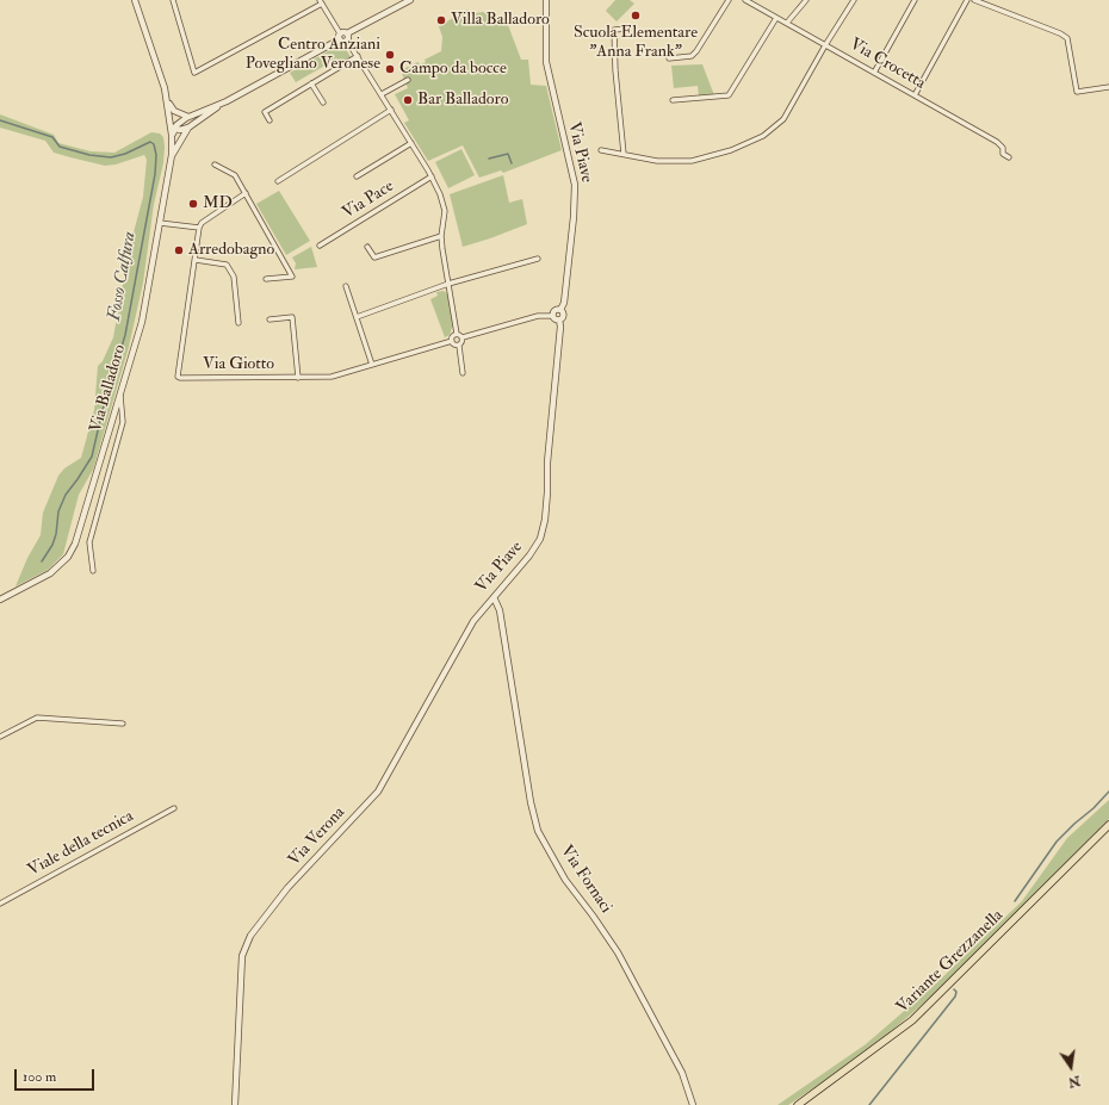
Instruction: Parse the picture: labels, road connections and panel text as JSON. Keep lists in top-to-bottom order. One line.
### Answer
{"streets":{"main road":["Variante Grezzanella"],"street":["Via Crocetta","Via Piave","Via Pace","Via Giotto","Via Balladoro","Via Verona","Viale della tecnica","Via Fornaci"]},"crossings":[["Via Piave","Via Verona"],["Via Piave","Via Fornaci"]],"water":["Fosso Calfura"],"places":["Scuola Elementare \"Anna Frank\"","Villa Balladoro","Centro Anziani Povegliano Veronese","Campo da bocce","Bar Balladoro","MD","Arredobagno"],"scale_bar":"100 m","north":"bottom"}
